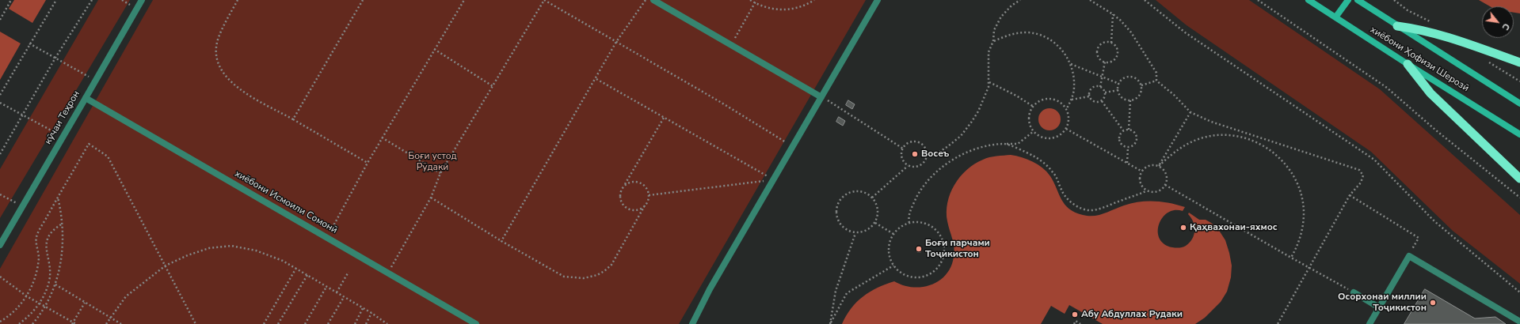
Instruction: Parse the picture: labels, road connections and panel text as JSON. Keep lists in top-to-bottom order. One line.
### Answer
{"streets":{"main road":["хиёбони Ҳофизи Шерозӣ"],"street":["кӯчаи Теҳрон","хиёбони Исмоили Сомонӣ"]},"crossings":[["кӯчаи Теҳрон","хиёбони Исмоили Сомонӣ"]],"parks":["Боғи устод Рӯдакӣ"],"places":["Восеъ","Қаҳвахонаи-яхмос","Боғи парчами Тоҷикистон","Осорхонаи миллии Тоҷикистон","Абу Абдуллах Рудаки"],"north":"bottom right"}
